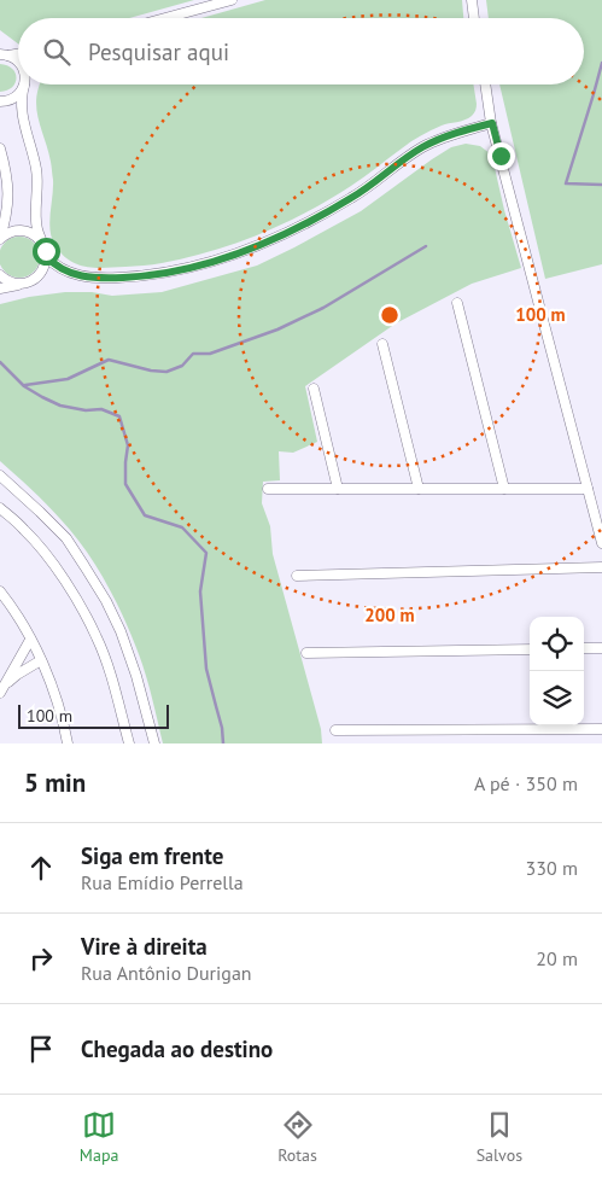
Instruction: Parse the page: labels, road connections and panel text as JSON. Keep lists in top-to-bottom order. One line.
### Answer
{"scale_bar":"100 m","page":{"search":"Pesquisar aqui","scale":"100 m","heading":["5 min","A pé · 350 m"],"list":[["Siga em frente","Rua Emídio Perrella","330 m"],["Vire à direita","Rua Antônio Durigan","20 m"],"Chegada ao destino"],"nav":["Mapa","Rotas","Salvos"]},"rings":["100 m","200 m"]}
